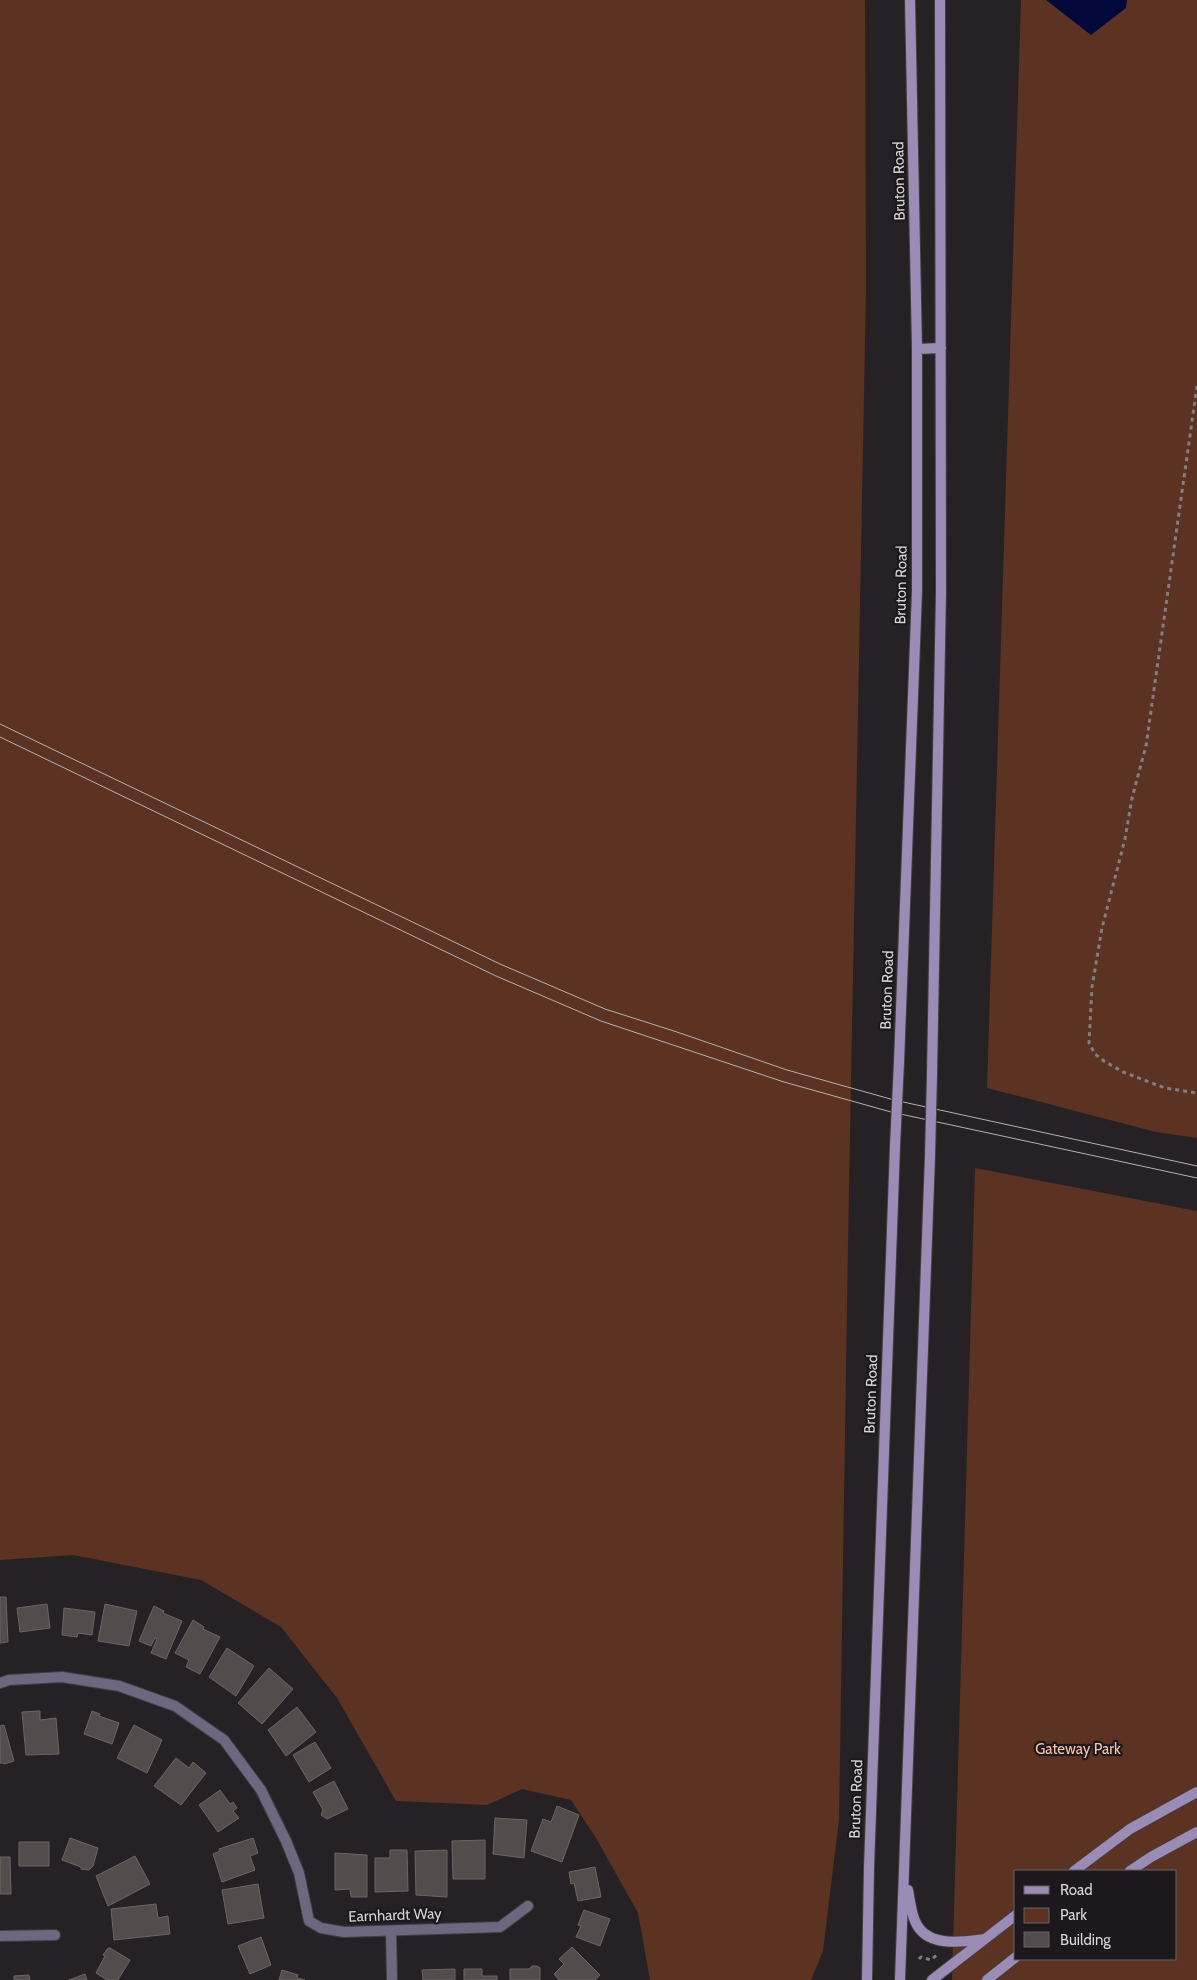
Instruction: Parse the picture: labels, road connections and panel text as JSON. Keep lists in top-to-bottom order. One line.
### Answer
{"streets":{"main road":["Bruton Road"],"street":["Earnhardt Way"]},"parks":["Gateway Park"],"legend":["Road","Park","Building"]}
